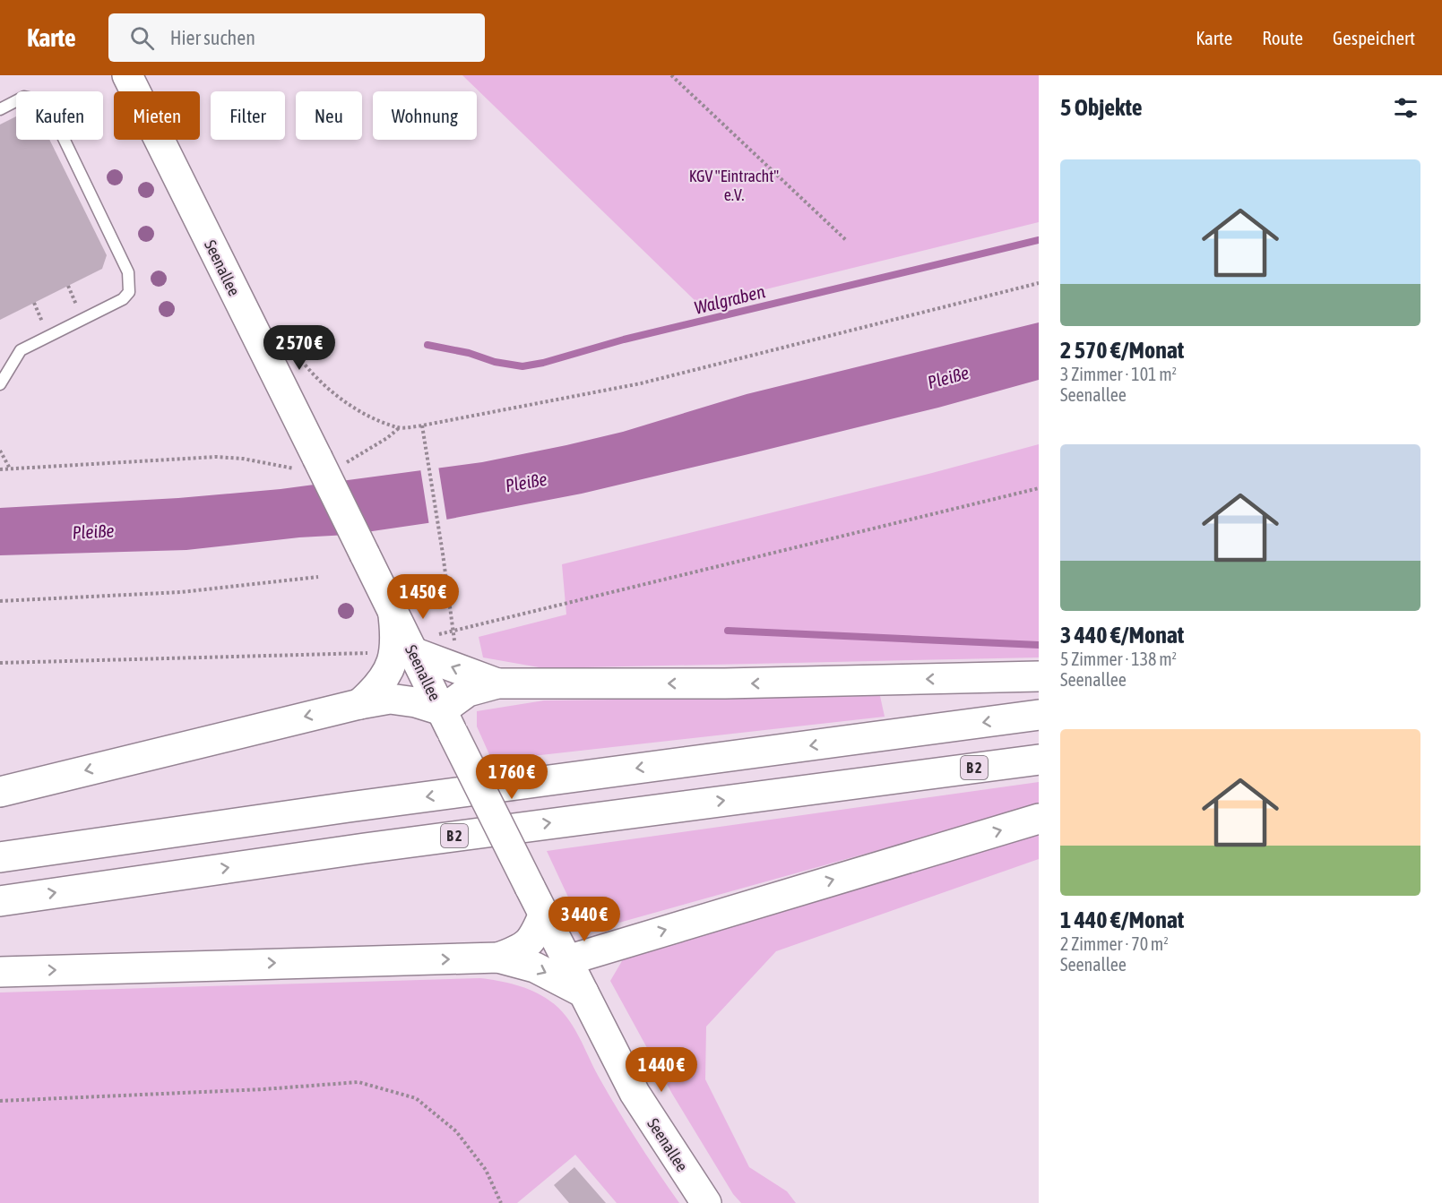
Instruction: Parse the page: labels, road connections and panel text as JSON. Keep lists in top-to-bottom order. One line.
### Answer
{"streets":{"main road":["Seenallee","B 2"]},"water":["Walgraben","Pleiße"],"parks":["KGV \"Eintracht\" e.V."],"page":{"header":"Karte","search":"Hier suchen","nav":["Karte","Route","Gespeichert"],"heading":"5 Objekte","chip":["Kaufen","Mieten","Filter","Neu","Wohnung"],"list":[{"name":"2 570 €/Monat","note":"3 Zimmer · 101 m² · Seenallee"},{"name":"3 440 €/Monat","note":"5 Zimmer · 138 m² · Seenallee"},{"name":"1 440 €/Monat","note":"2 Zimmer · 70 m² · Seenallee"}],"price":["2 570 €","1 450 €","1 760 €","3 440 €","1 440 €"]}}
